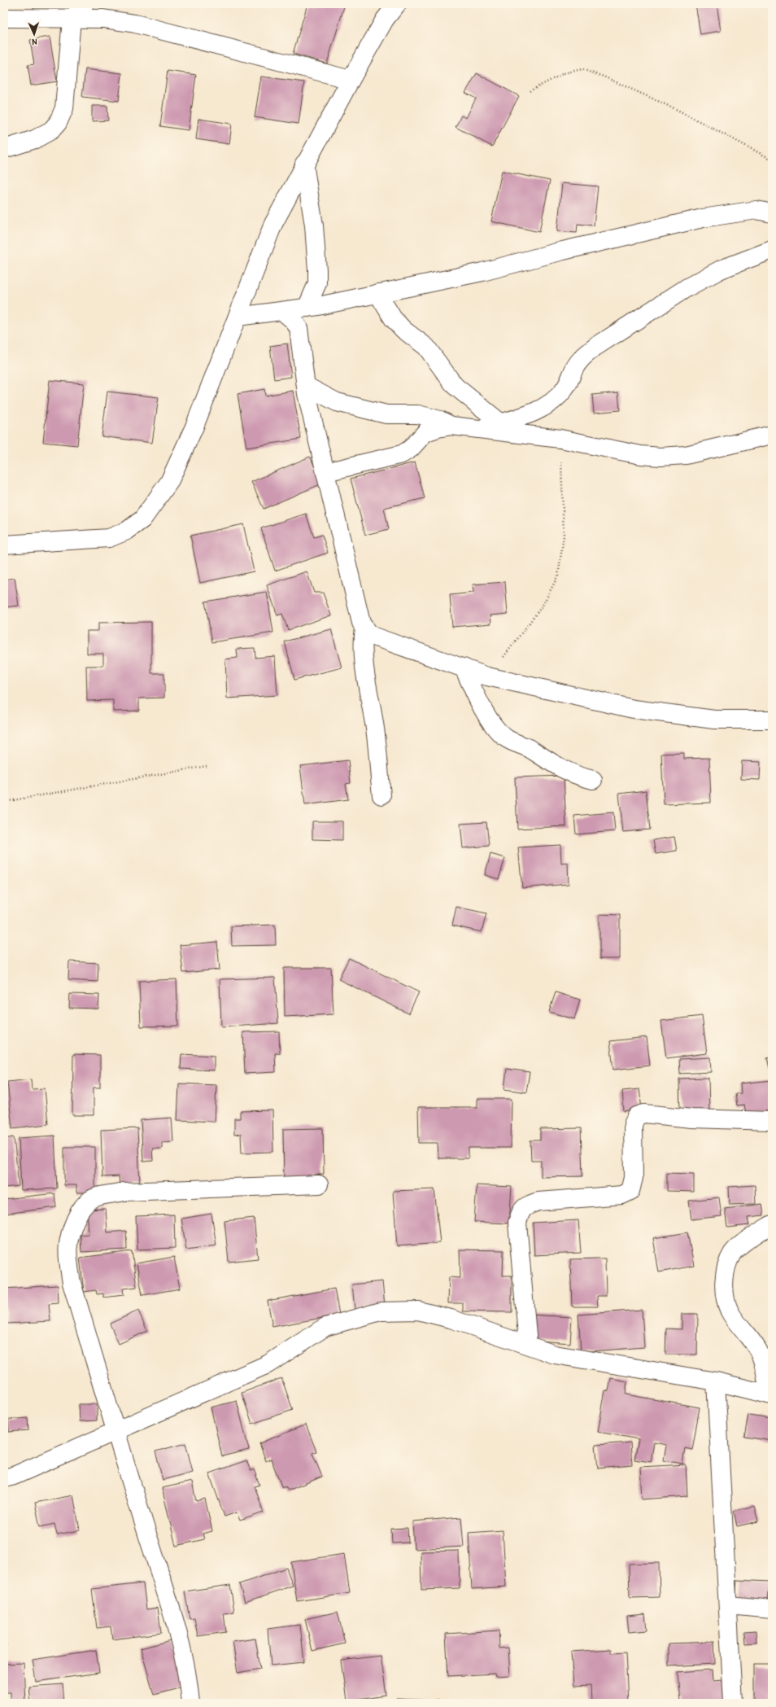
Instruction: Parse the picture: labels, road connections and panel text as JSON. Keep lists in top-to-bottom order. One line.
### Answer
{"north":"bottom"}
